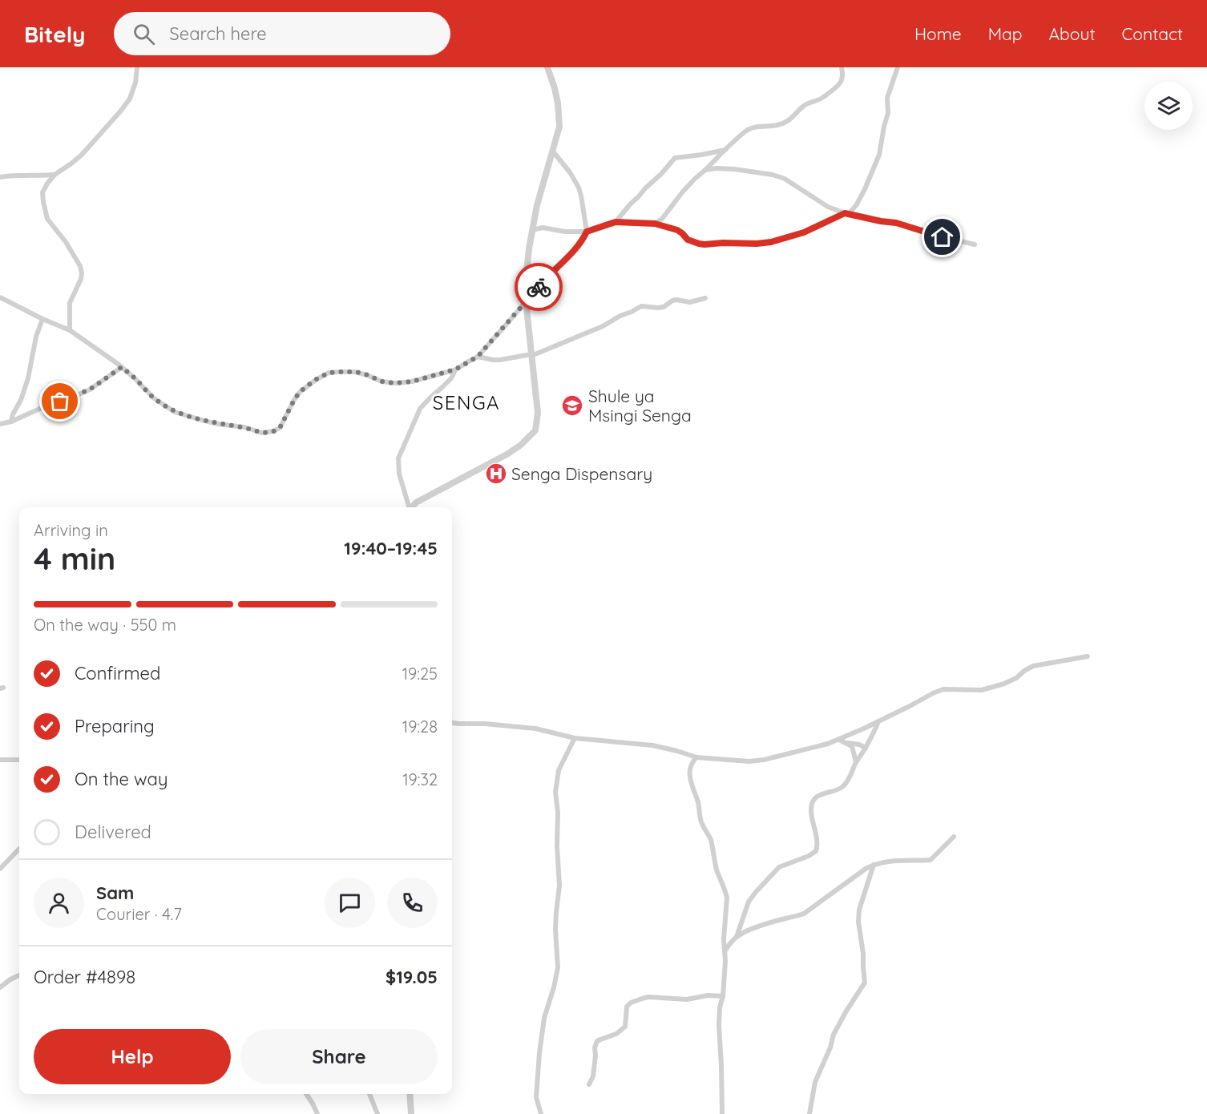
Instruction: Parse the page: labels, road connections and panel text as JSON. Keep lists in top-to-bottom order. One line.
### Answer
{"districts":["SENGA"],"places":{"school or university":["Shule ya Msingi Senga"],"hospital":["Senga Dispensary"]},"page":{"header":"Bitely","search":"Search here","nav":["Home","Map","About","Contact"],"heading":["4 min","Arriving in","19:40–19:45"],"panel":["Sam","Courier · 4.7","Order #4898","$19.05"],"bar":"On the way · 550 m","list":[["Confirmed","19:25"],["Preparing","19:28"],["On the way","19:32"],"Delivered"],"buttons":["Help","Share"]}}
